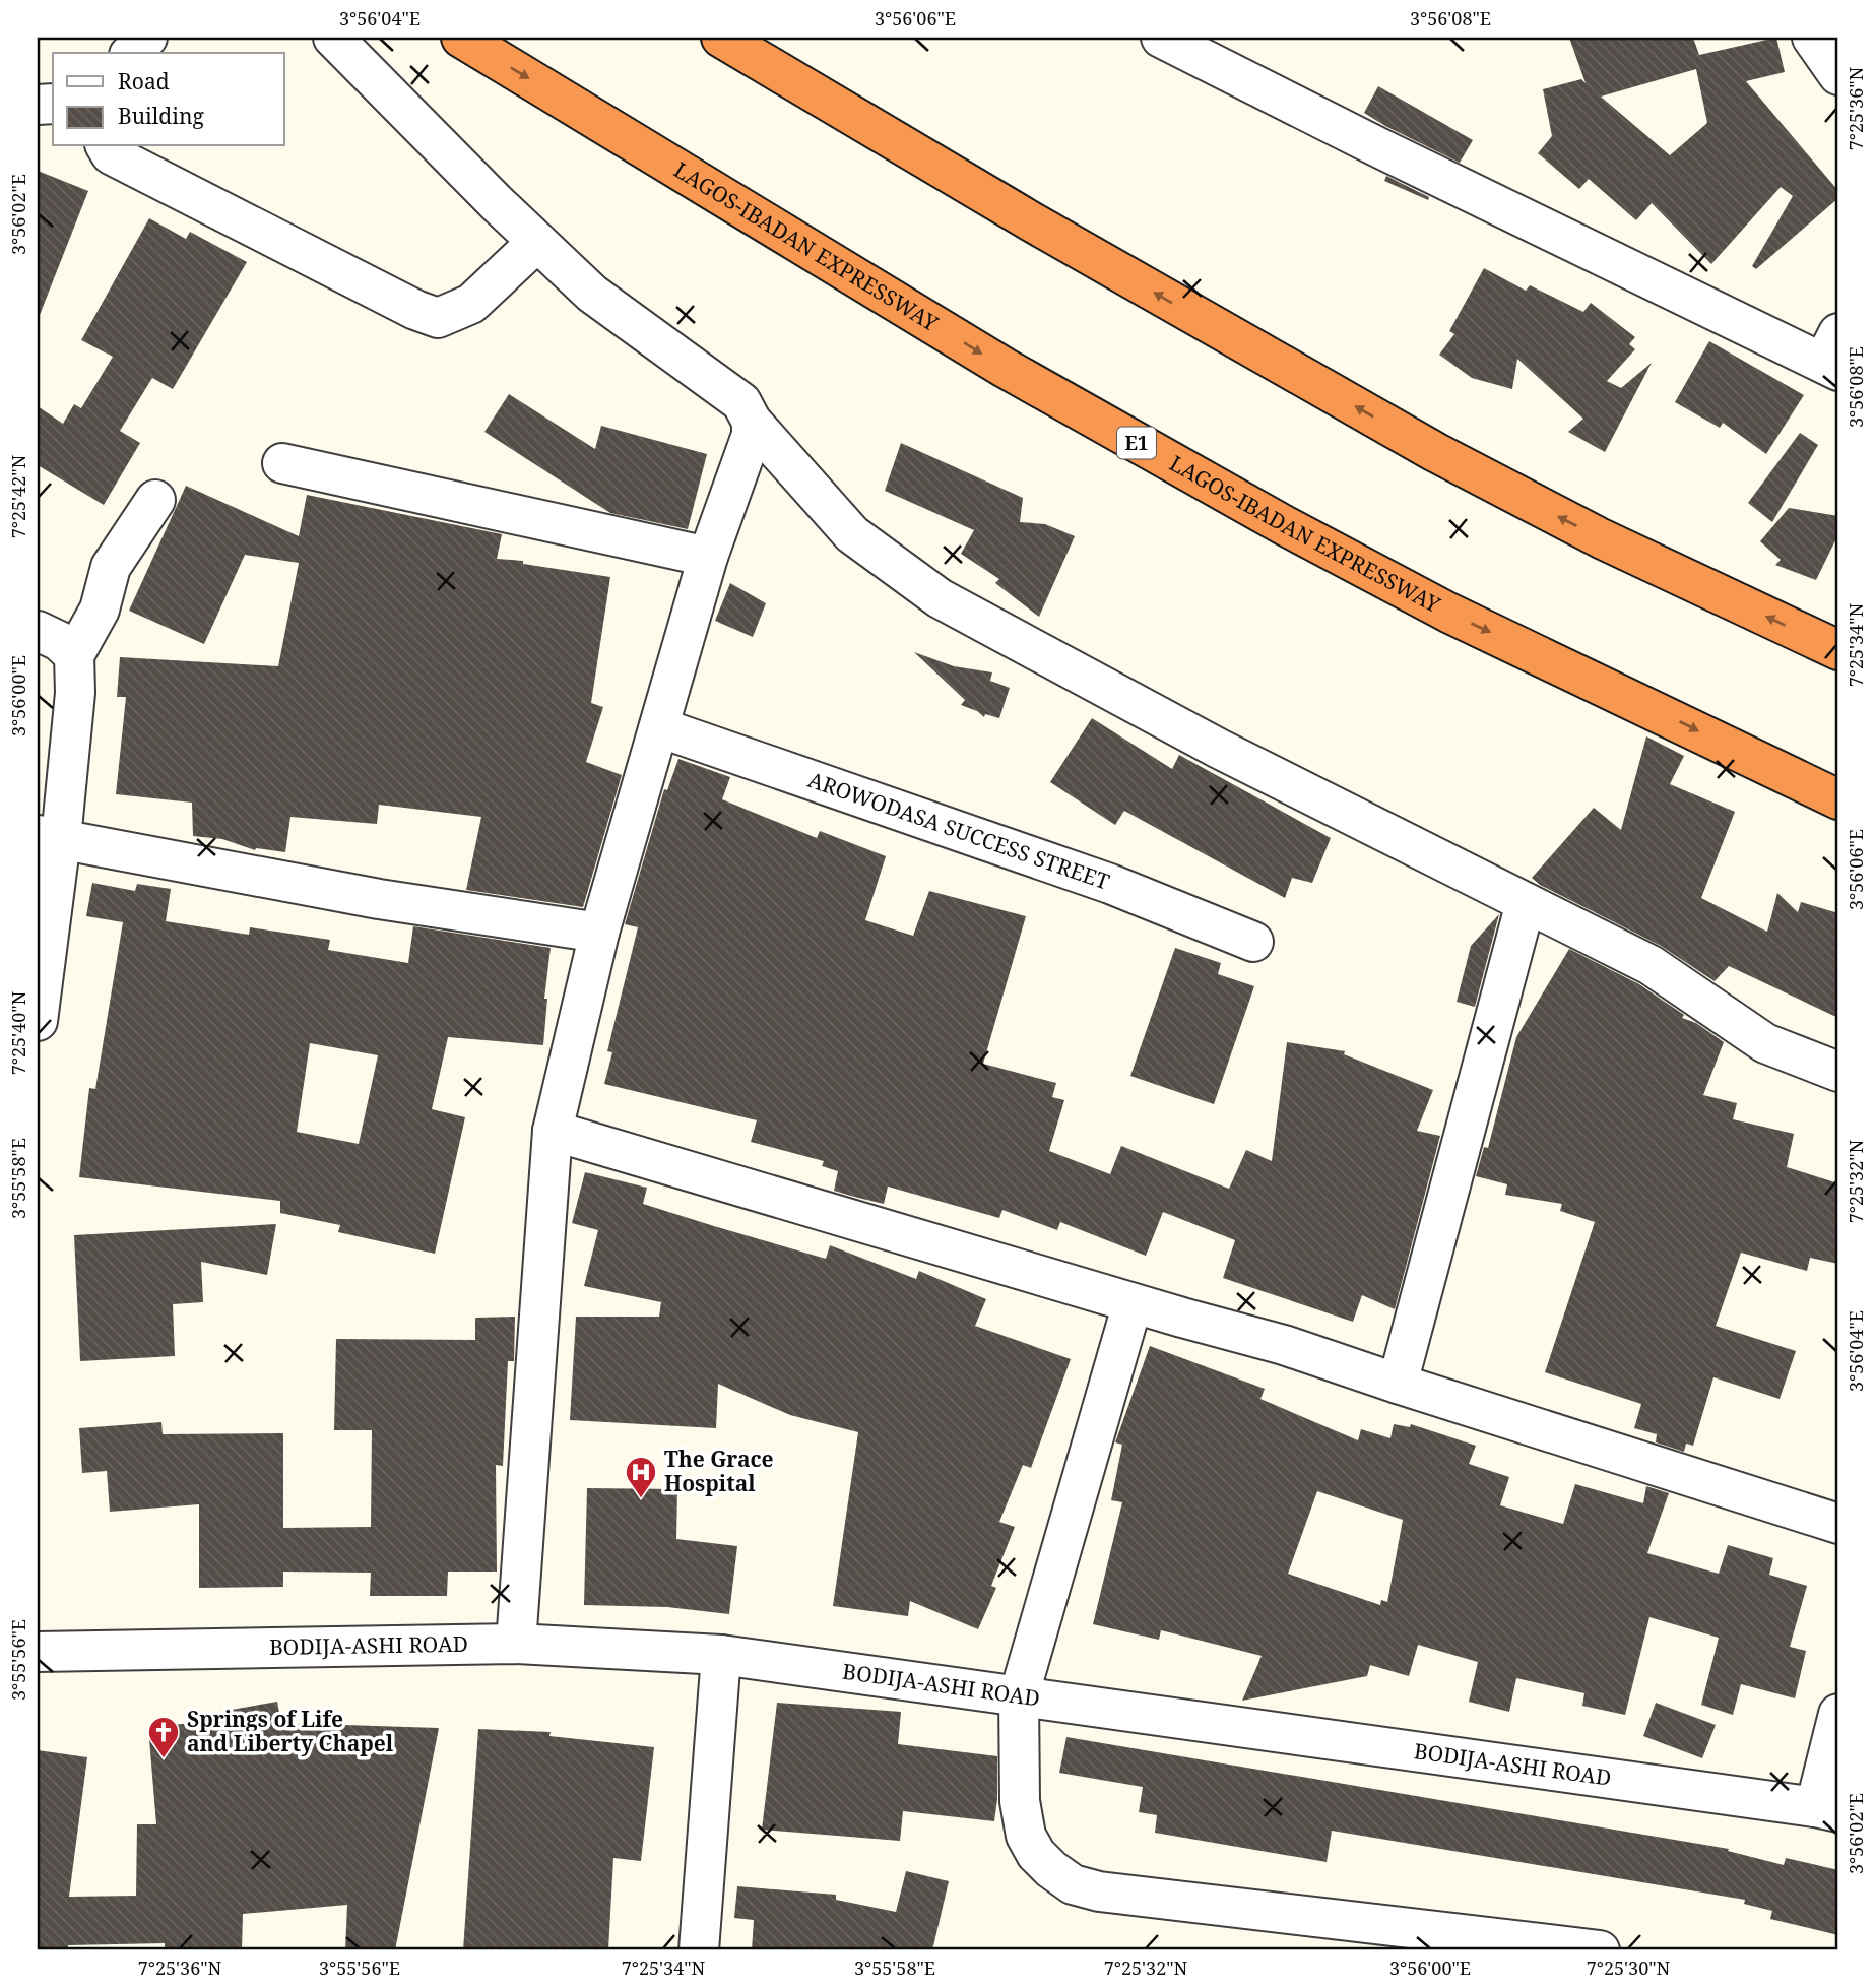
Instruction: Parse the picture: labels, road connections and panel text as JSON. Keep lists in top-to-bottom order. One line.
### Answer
{"streets":{"highway":["LAGOS-IBADAN EXPRESSWAY","E1"],"street":["AROWODASA SUCCESS STREET","BODIJA-ASHI ROAD"]},"places":{"hospital":["The Grace Hospital"],"church":["Springs of Life and Liberty Chapel"]},"legend":["Road","Building"],"coordinates":["3°56'04\"E","3°56'06\"E","3°56'08\"E","7°25'36\"N","3°56'02\"E","7°25'42\"N","7°25'34\"N","3°56'00\"E","7°25'40\"N","3°55'58\"E","7°25'32\"N","3°55'56\"E","7°25'30\"N"]}
